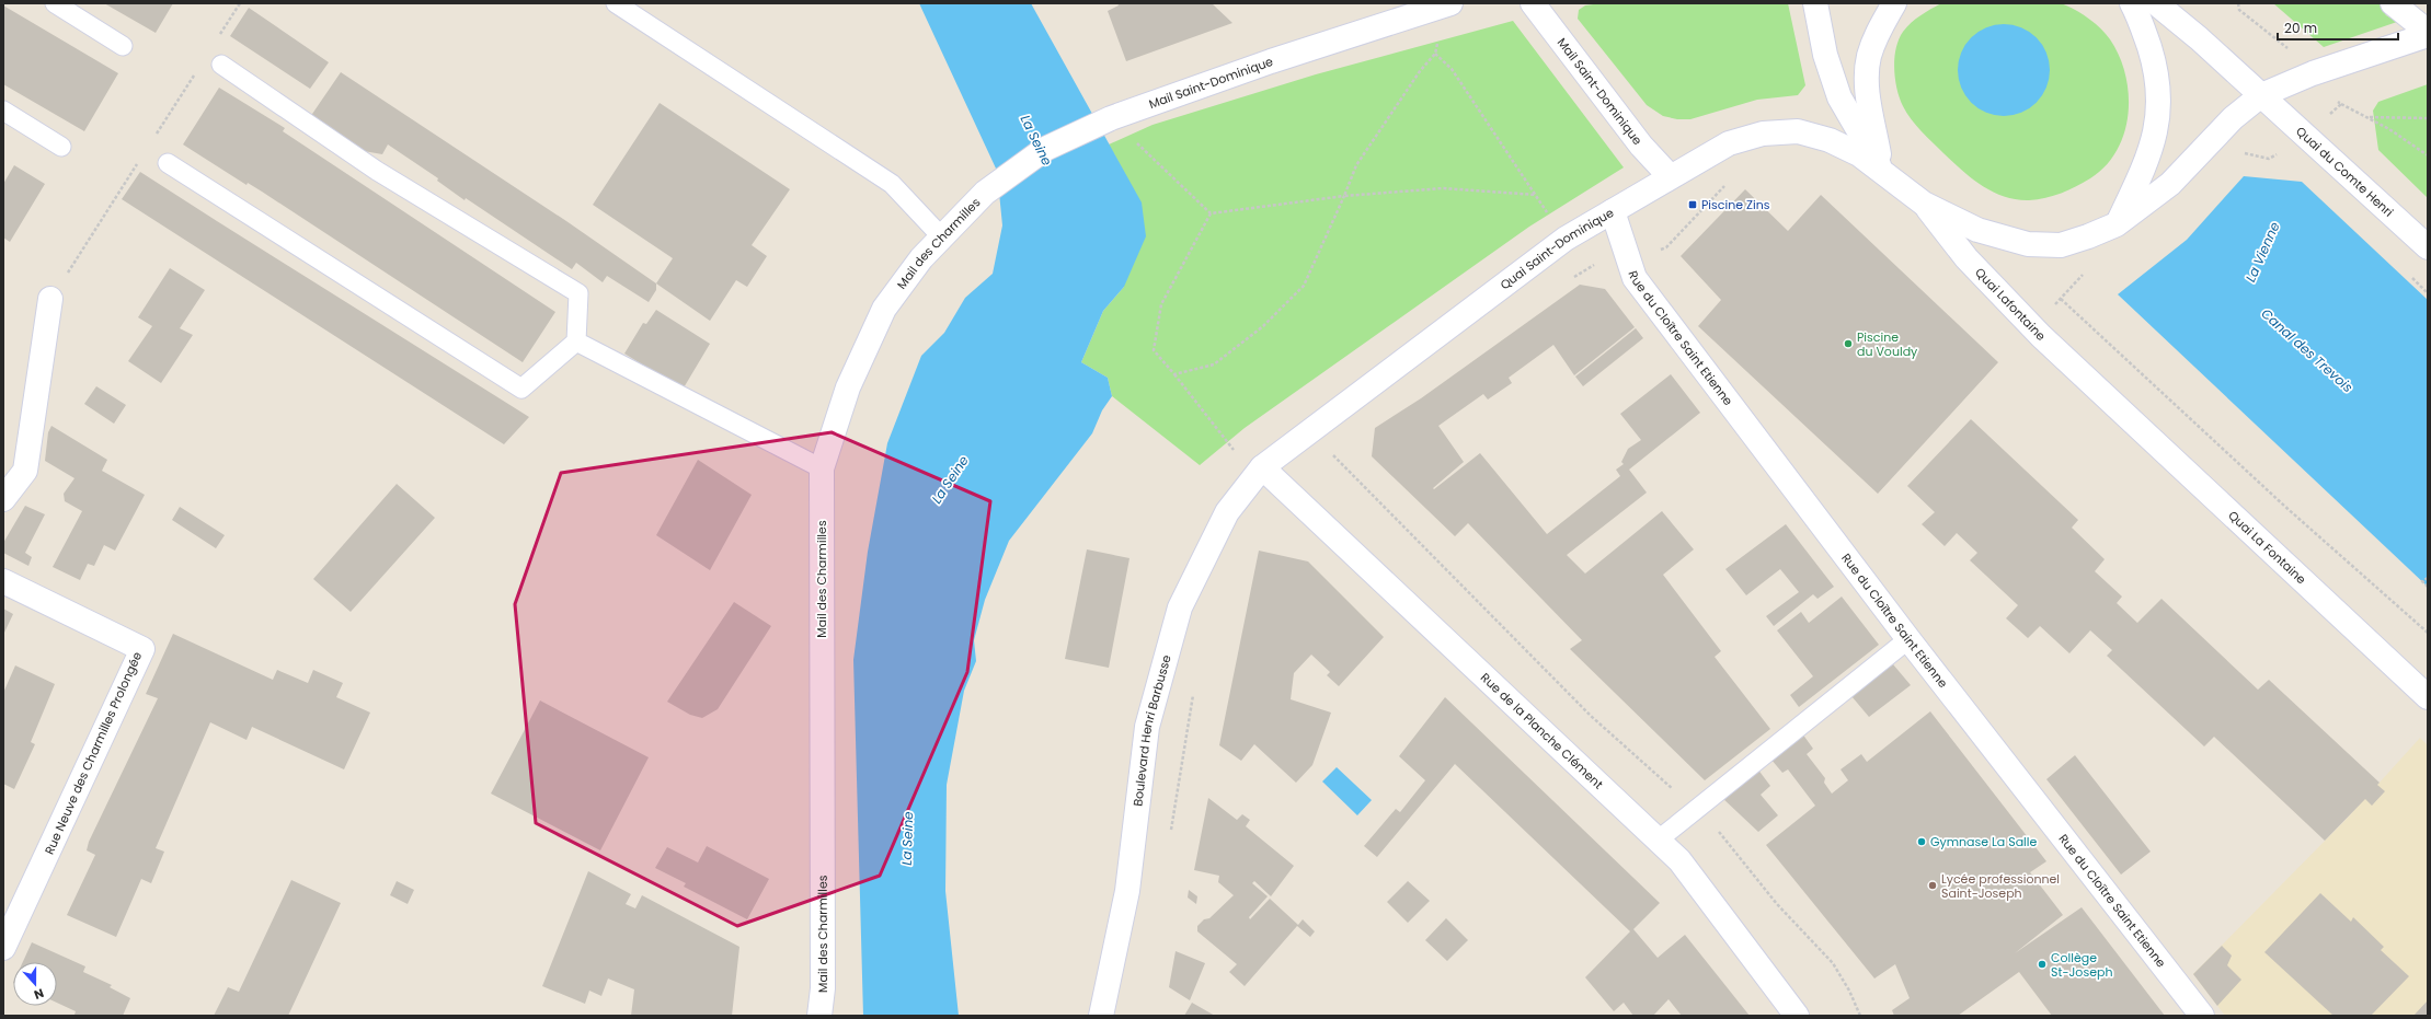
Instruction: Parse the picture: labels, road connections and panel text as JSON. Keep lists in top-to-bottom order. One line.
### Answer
{"streets":{"main road":["Mail Saint-Dominique","Quai du Comte Henri","Mail des Charmilles","Quai Saint-Dominique","Quai Lafontaine","Rue du Cloïtre Saint Etienne","Quai La Fontaine","Rue de la Planche Clément","Boulevard Henri Barbusse","Rue Neuve des Charmilles Prolongée"]},"crossings":[["Mail Saint-Dominique","Mail des Charmilles"],["Mail Saint-Dominique","Quai Saint-Dominique"],["Quai Saint-Dominique","Quai Lafontaine"],["Quai Saint-Dominique","Rue du Cloïtre Saint Etienne"],["Quai Saint-Dominique","Rue de la Planche Clément"],["Quai Saint-Dominique","Boulevard Henri Barbusse"],["Quai Lafontaine","Quai La Fontaine"],["Rue de la Planche Clément","Boulevard Henri Barbusse"]],"water":["La Seine","La Vienne","Canal des Trevois"],"places":{"transit":["Piscine Zins"],"other":["Piscine du Vouldy","Gymnase La Salle","Lycée professionnel Saint-Joseph","Collège St-Joseph"]},"scale_bar":"20 m","north":"bottom"}
